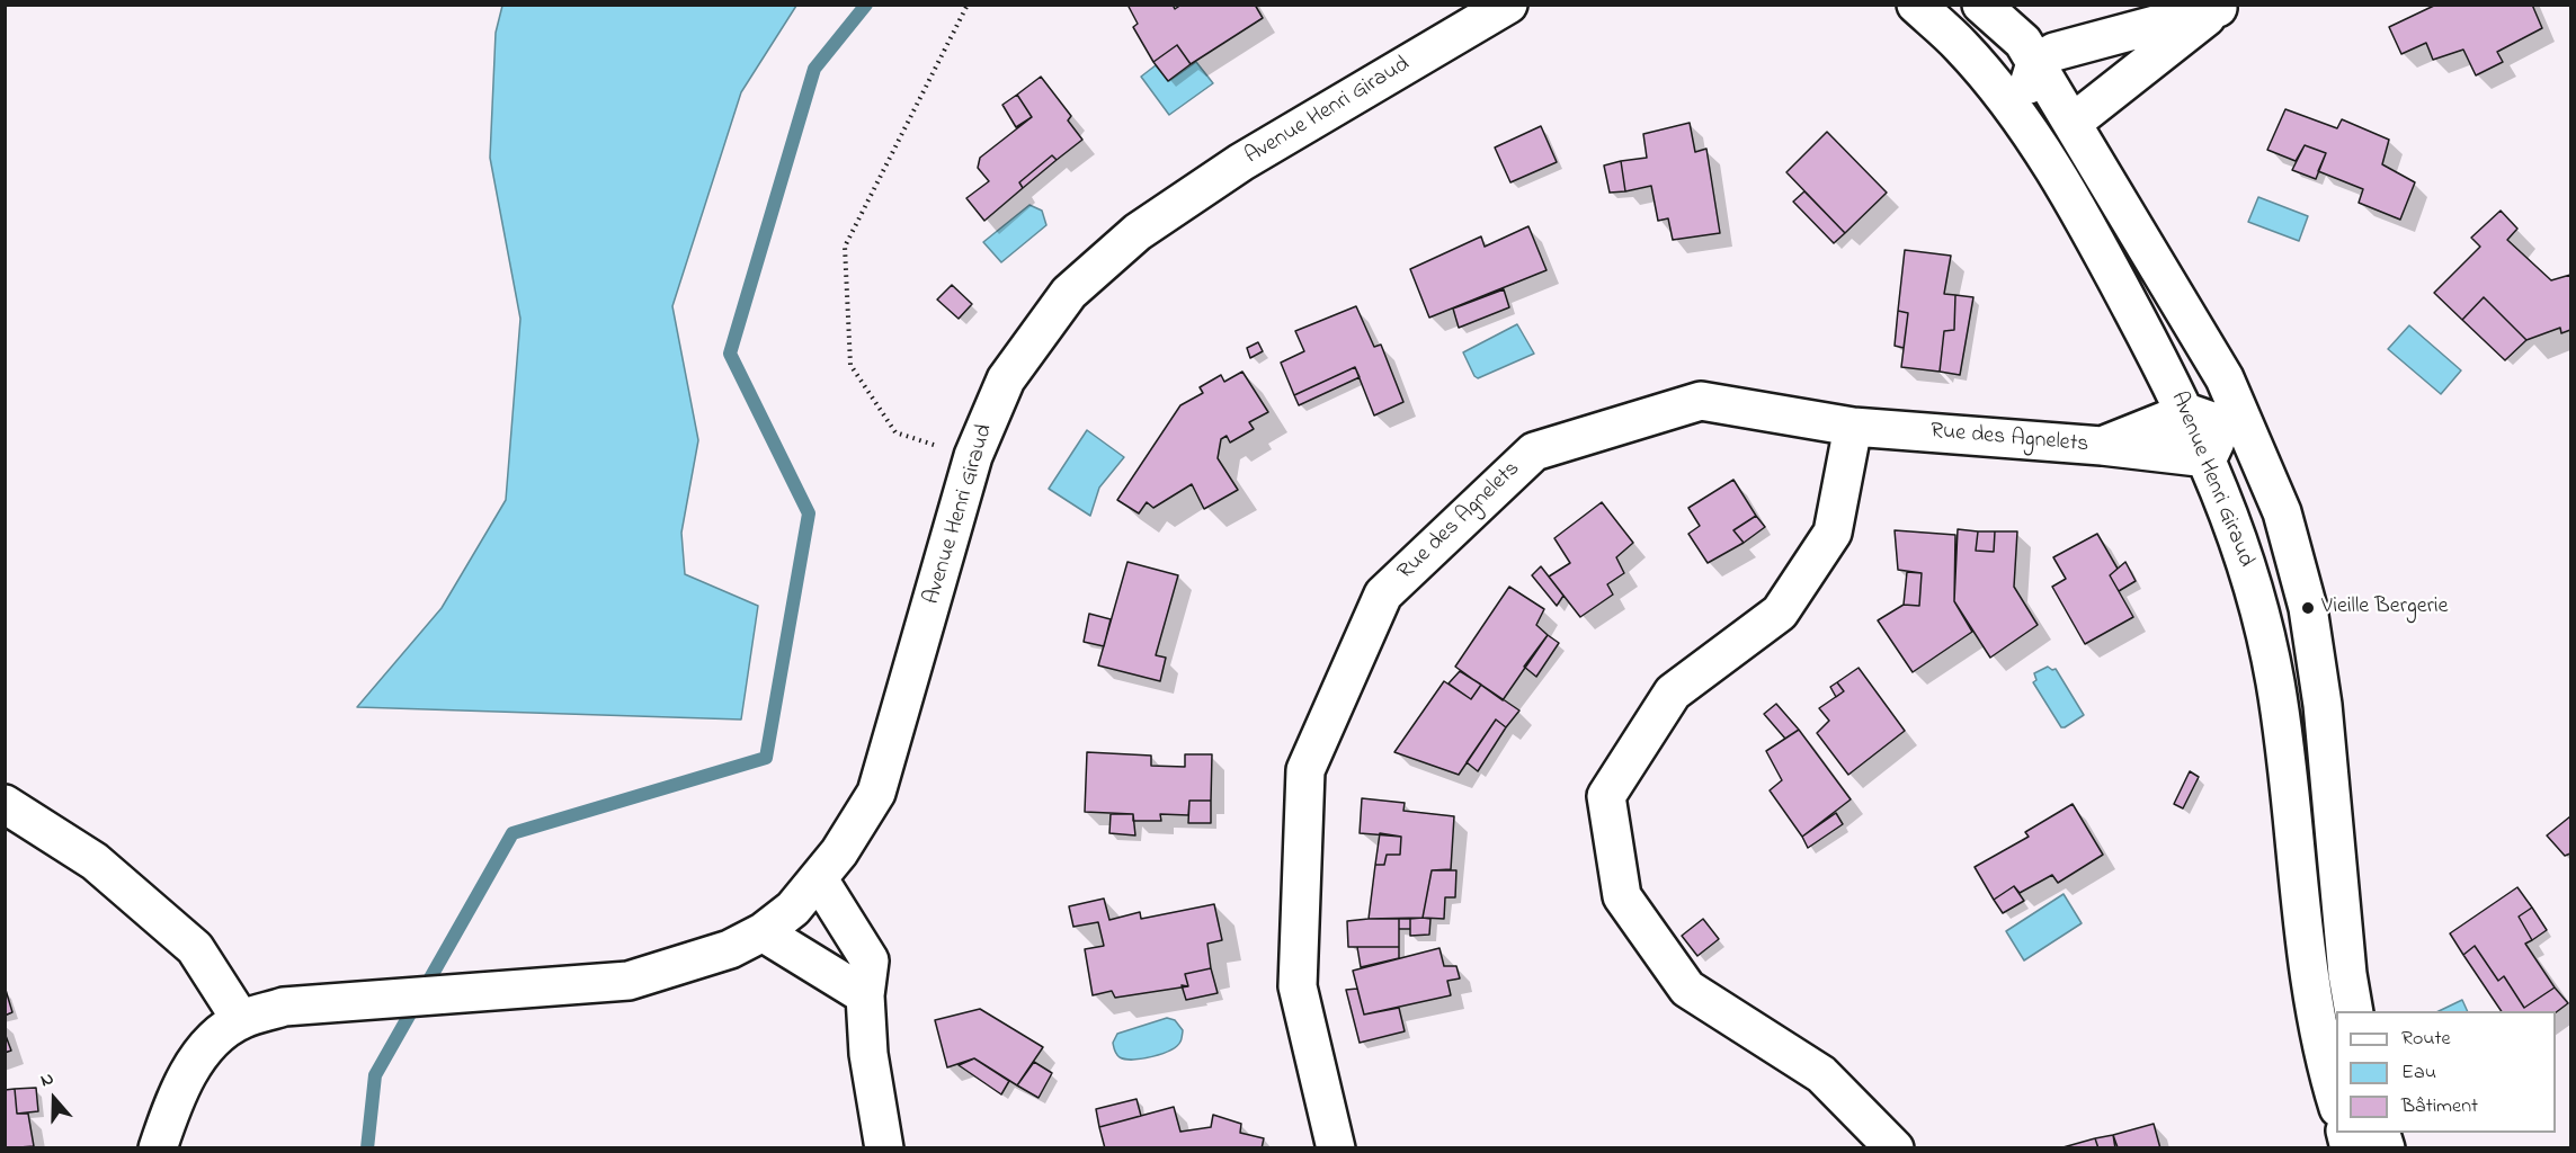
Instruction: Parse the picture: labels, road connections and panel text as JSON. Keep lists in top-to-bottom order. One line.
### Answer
{"streets":{"street":["Avenue Henri Giraud","Rue des Agnelets"]},"crossings":[["Avenue Henri Giraud","Rue des Agnelets"]],"places":["Vieille Bergerie"],"legend":["Route","Eau","Bâtiment"],"north":"top"}
